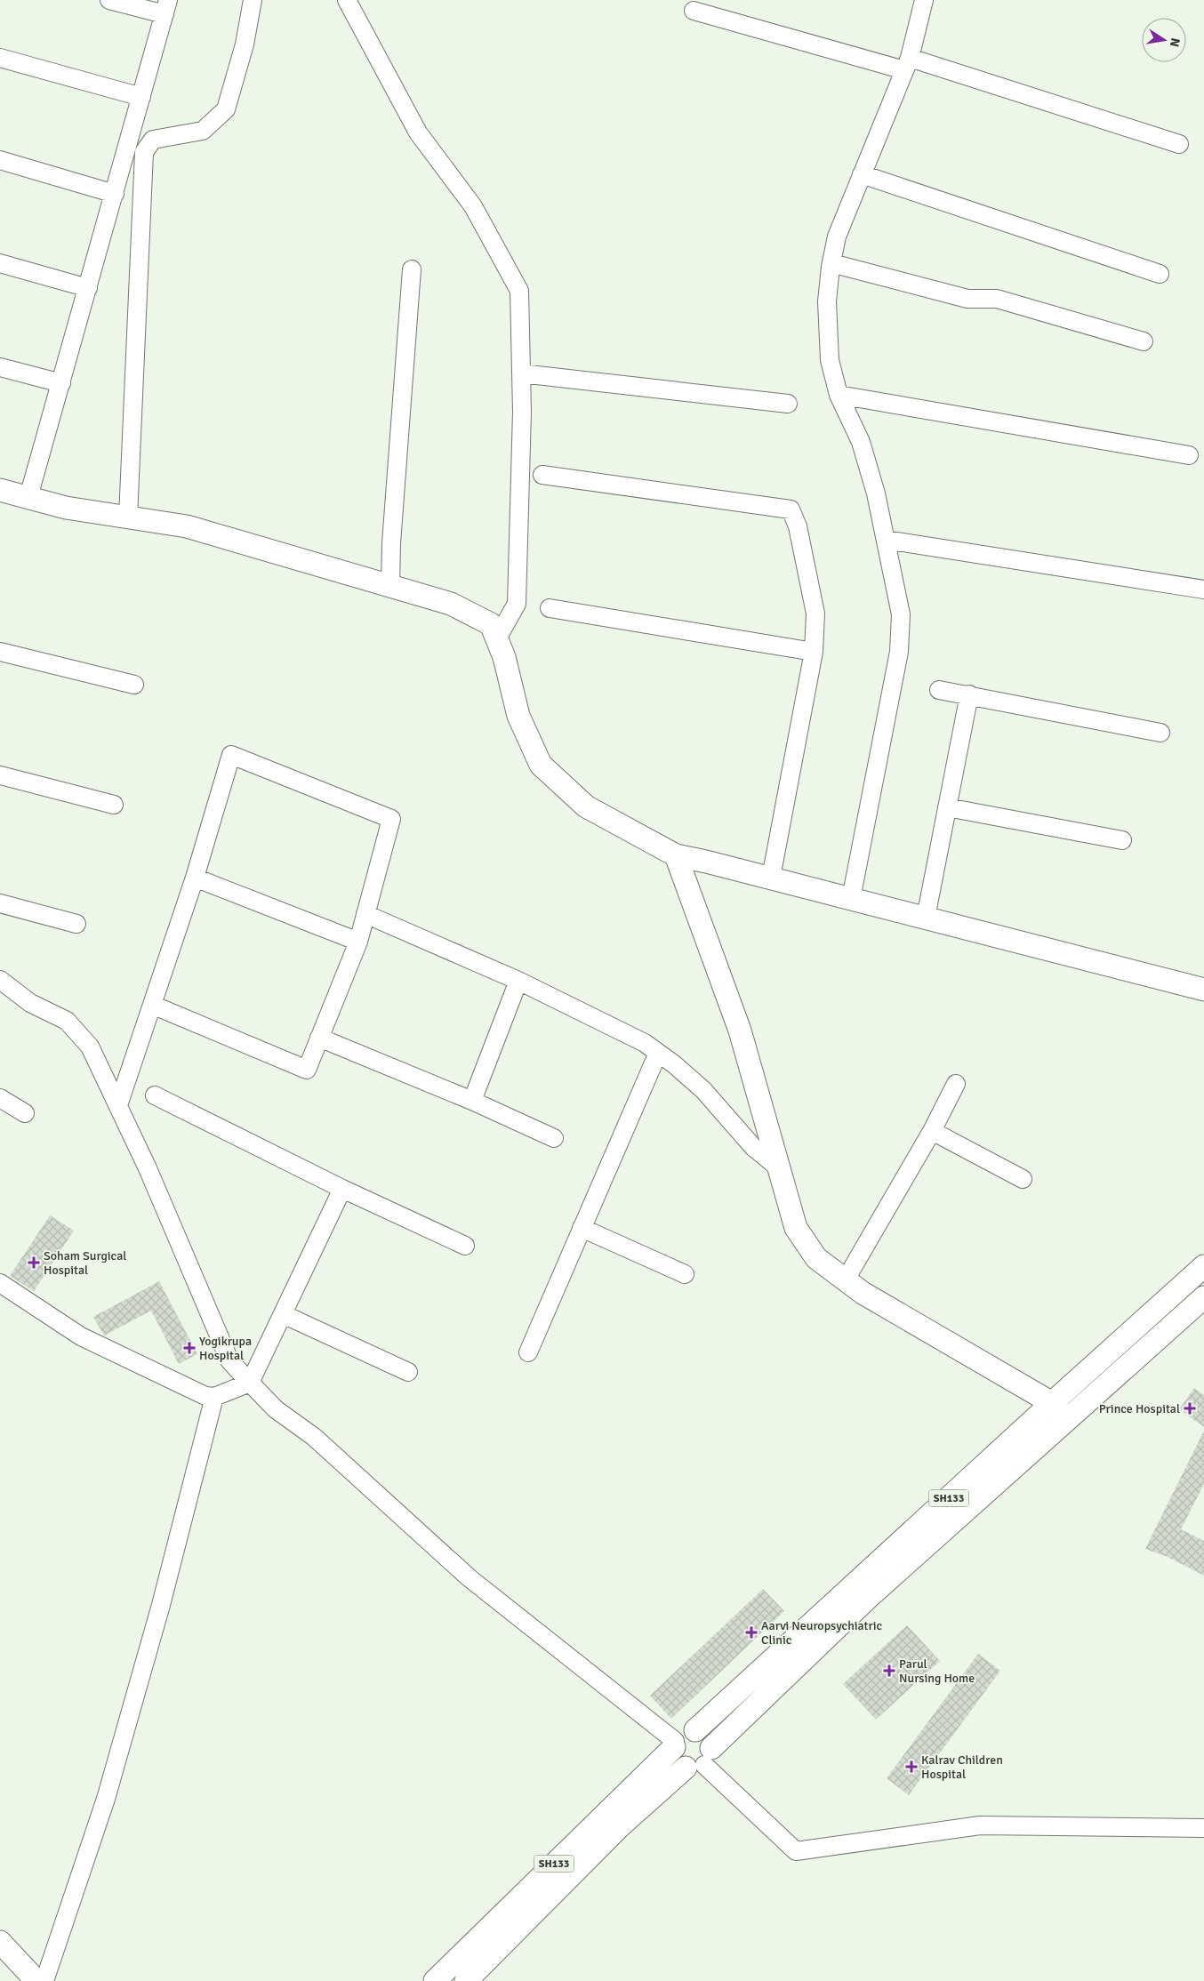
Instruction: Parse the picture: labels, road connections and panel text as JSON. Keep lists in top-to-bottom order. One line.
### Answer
{"streets":{"main road":["SH133"]},"places":{"health":["Soham Surgical Hospital","Yogikrupa Hospital","Prince Hospital","Aarvi Neuropsychiatric Clinic","Parul Nursing Home","Kalrav Children Hospital"]},"north":"right"}
